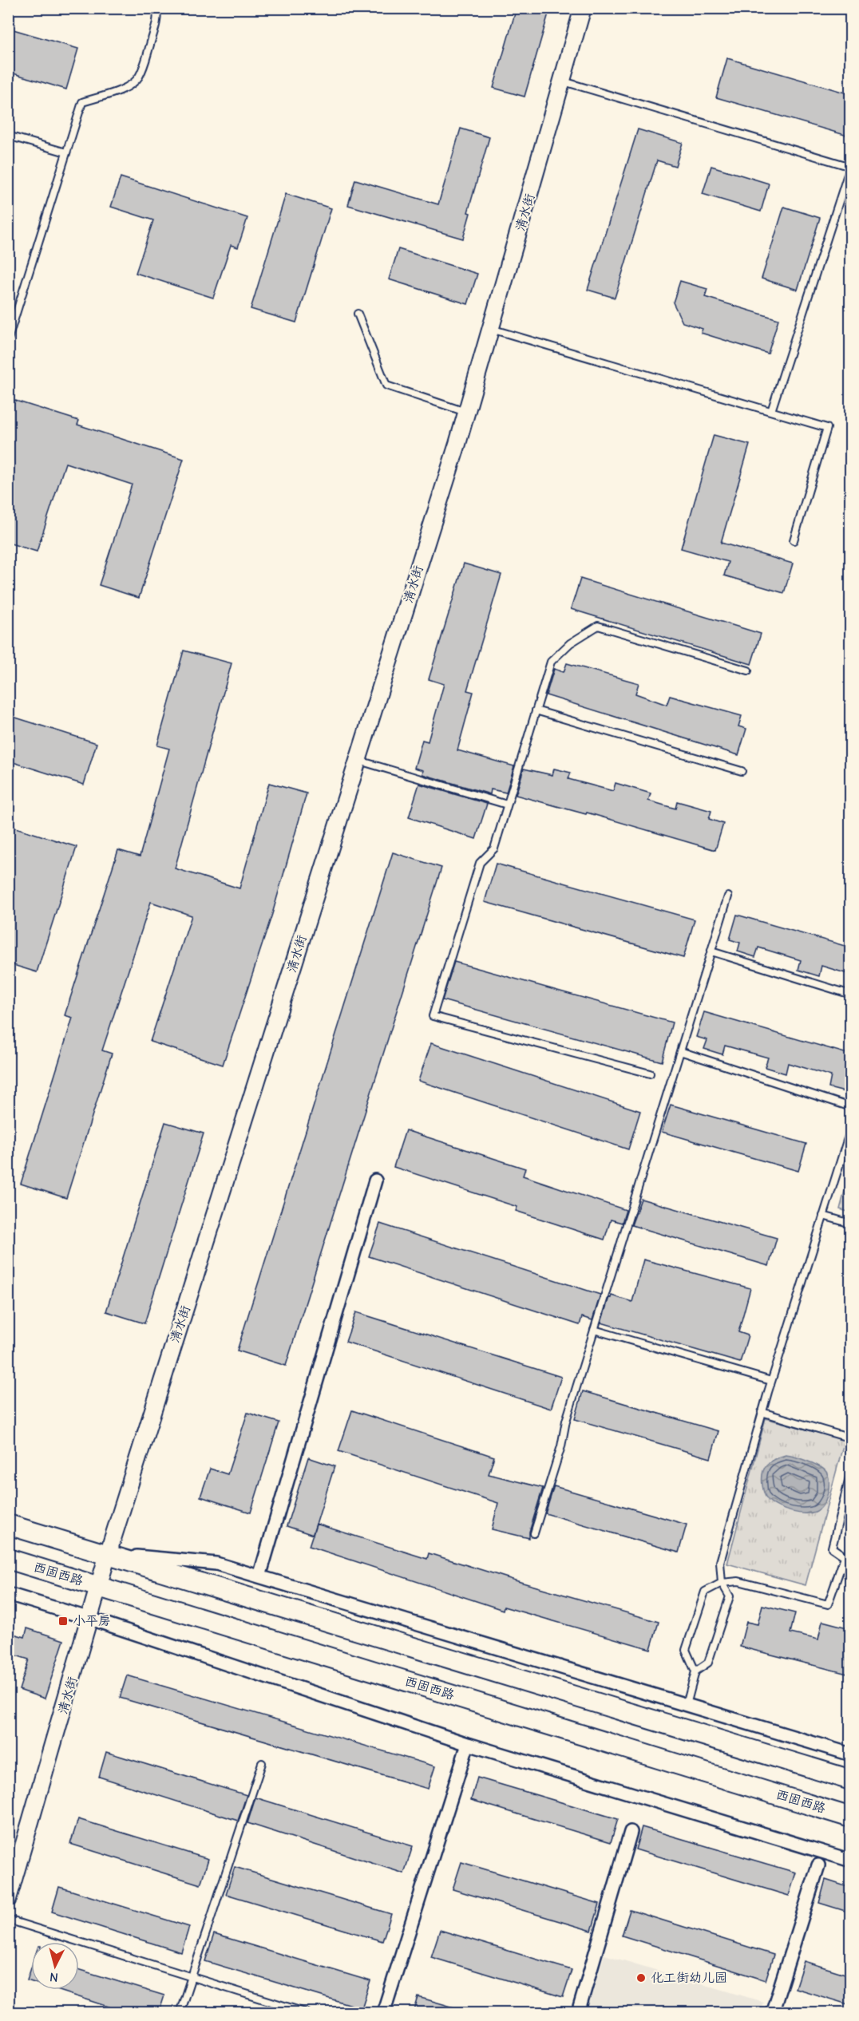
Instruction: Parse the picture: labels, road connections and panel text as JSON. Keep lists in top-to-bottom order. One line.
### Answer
{"streets":{"main road":["西固西路"],"street":["清水街"]},"crossings":[["清水街","西固西路"]],"places":{"transit":["小平房"],"other":["化工街幼儿园"]},"north":"bottom"}
